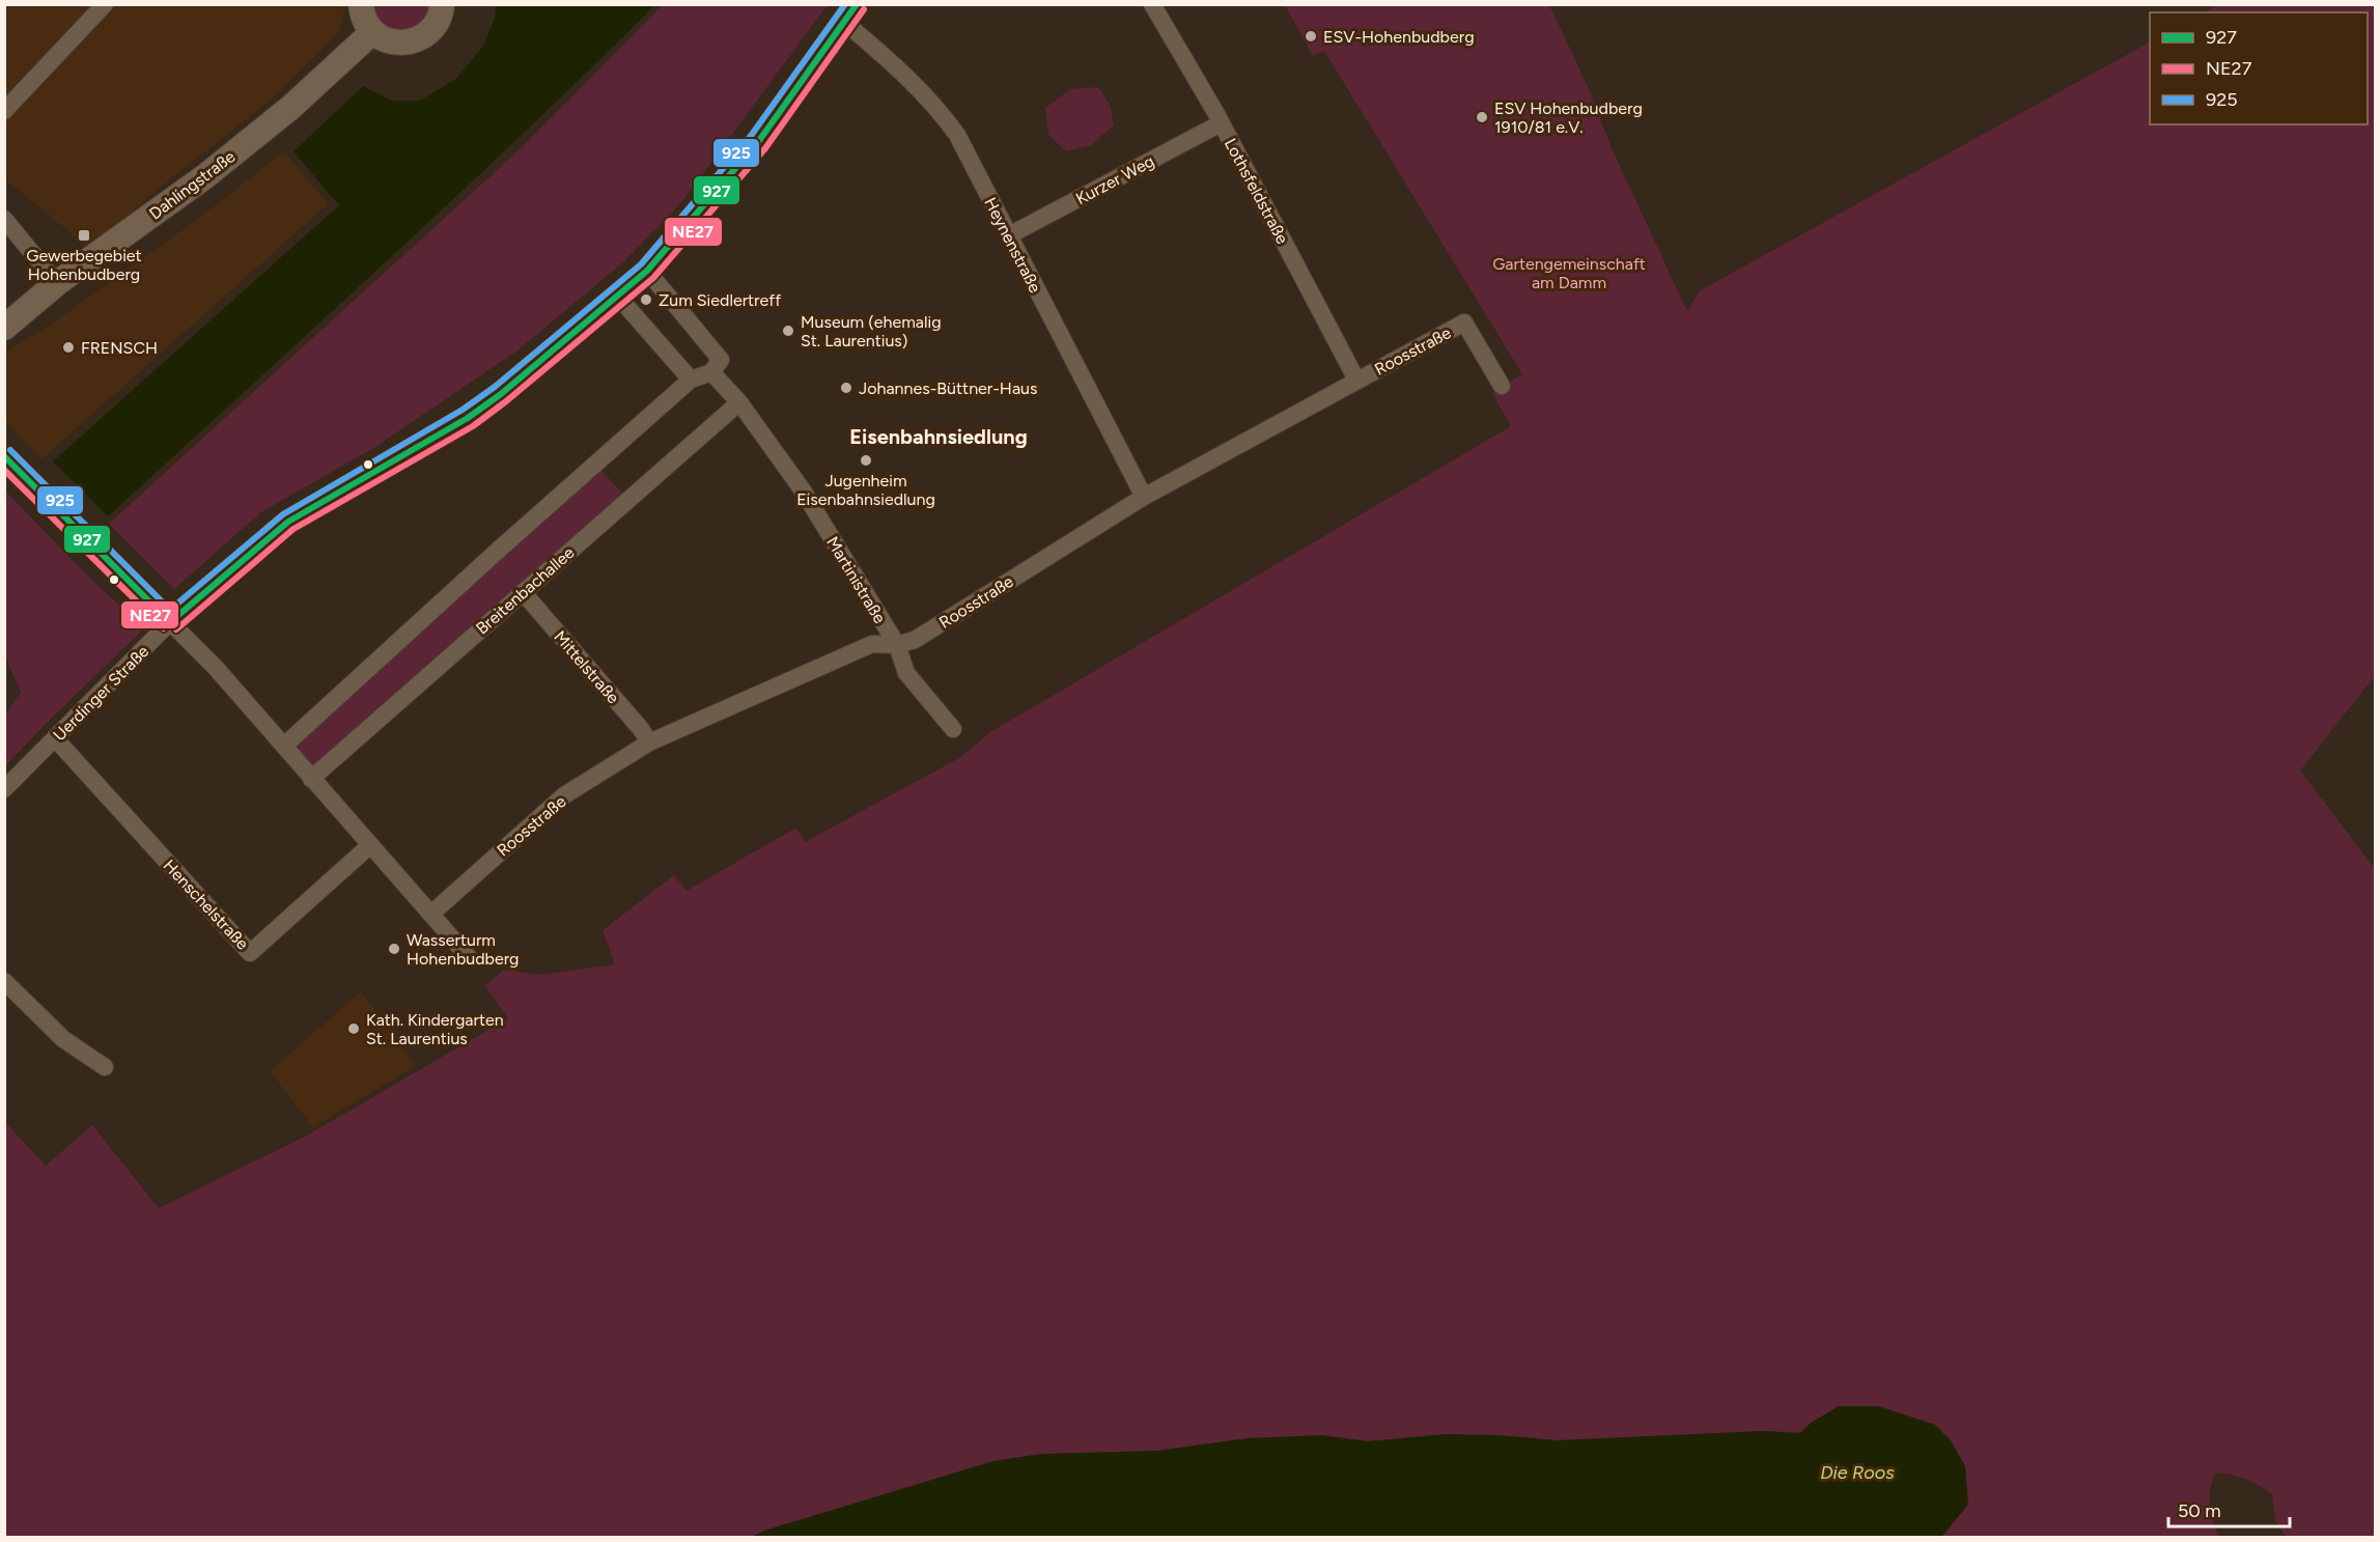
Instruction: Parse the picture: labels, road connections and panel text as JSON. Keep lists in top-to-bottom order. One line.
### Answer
{"streets":{"street":["Kurzer Weg","Dahlingstraße","Lothsfeldstraße","Heynenstraße","Roosstraße","Martinistraße","Breitenbachallee","Mittelstraße","Uerdinger Straße","Henschelstraße"]},"crossings":[["Kurzer Weg","Lothsfeldstraße"],["Kurzer Weg","Heynenstraße"],["Lothsfeldstraße","Roosstraße"],["Heynenstraße","Roosstraße"],["Heynenstraße","Uerdinger Straße"],["Roosstraße","Martinistraße"],["Roosstraße","Mittelstraße"],["Martinistraße","Breitenbachallee"],["Martinistraße","Uerdinger Straße"],["Breitenbachallee","Mittelstraße"],["Uerdinger Straße","Henschelstraße"]],"districts":["Eisenbahnsiedlung"],"water":["Die Roos"],"parks":["Gartengemeinschaft am Damm"],"places":{"other":["ESV-Hohenbudberg","ESV Hohenbudberg 1910/81 e.V.","Zum Siedlertreff","Museum (ehemalig St. Laurentius)","FRENSCH","Johannes-Büttner-Haus","Jugenheim Eisenbahnsiedlung","Wasserturm Hohenbudberg","Kath. Kindergarten St. Laurentius"],"transit":["Gewerbegebiet Hohenbudberg"]},"lines":["transit line 927","transit line 925","transit line NE27"],"legend":["927","NE27","925"],"scale_bar":"50 m"}
